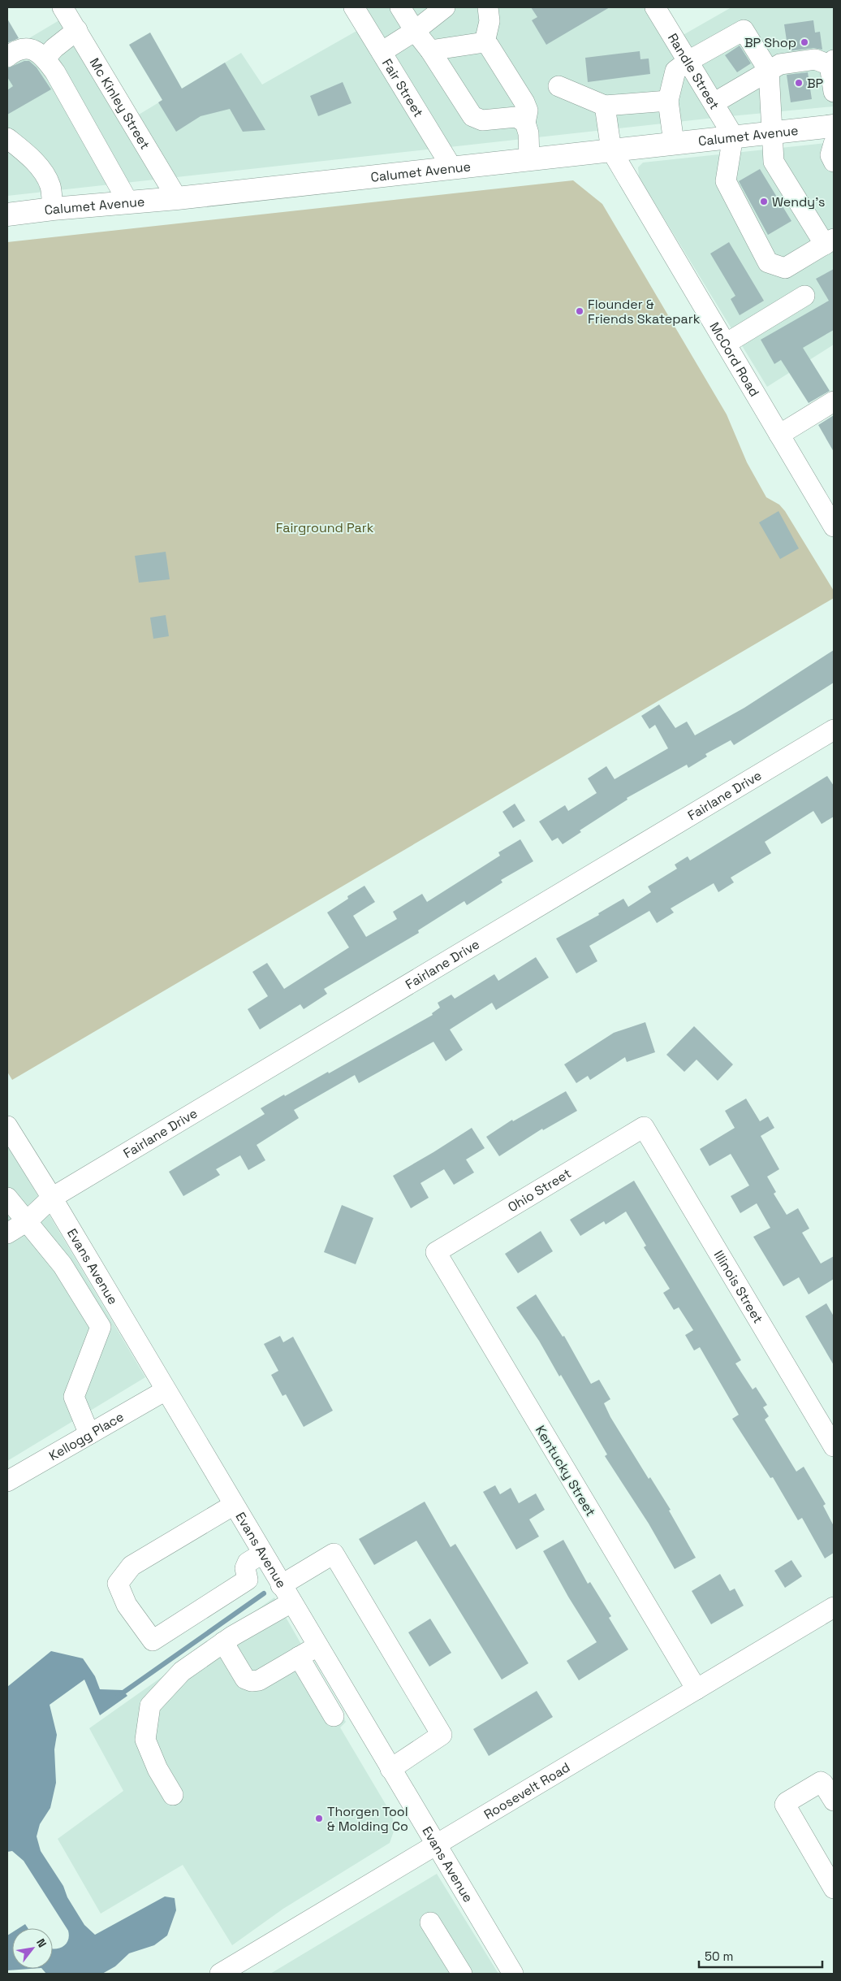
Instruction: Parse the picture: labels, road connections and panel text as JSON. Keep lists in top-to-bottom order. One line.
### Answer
{"streets":{"main road":["Calumet Avenue"],"street":["Randle Street","Fair Street","Mc Kinley Street","McCord Road","Fairlane Drive","Ohio Street","Evans Avenue","Illinois Street","Kellogg Place","Kentucky Street","Roosevelt Road"]},"crossings":[["Randle Street","Calumet Avenue"],["Fair Street","Calumet Avenue"],["Mc Kinley Street","Calumet Avenue"],["Calumet Avenue","McCord Road"],["Fairlane Drive","Evans Avenue"],["Ohio Street","Illinois Street"],["Ohio Street","Kentucky Street"],["Evans Avenue","Kellogg Place"],["Evans Avenue","Roosevelt Road"],["Kentucky Street","Roosevelt Road"]],"parks":["Fairground Park"],"places":["BP Shop","BP","Wendy's","Flounder & Friends Skatepark","Thorgen Tool & Molding Co"],"scale_bar":"50 m","north":"top right"}
